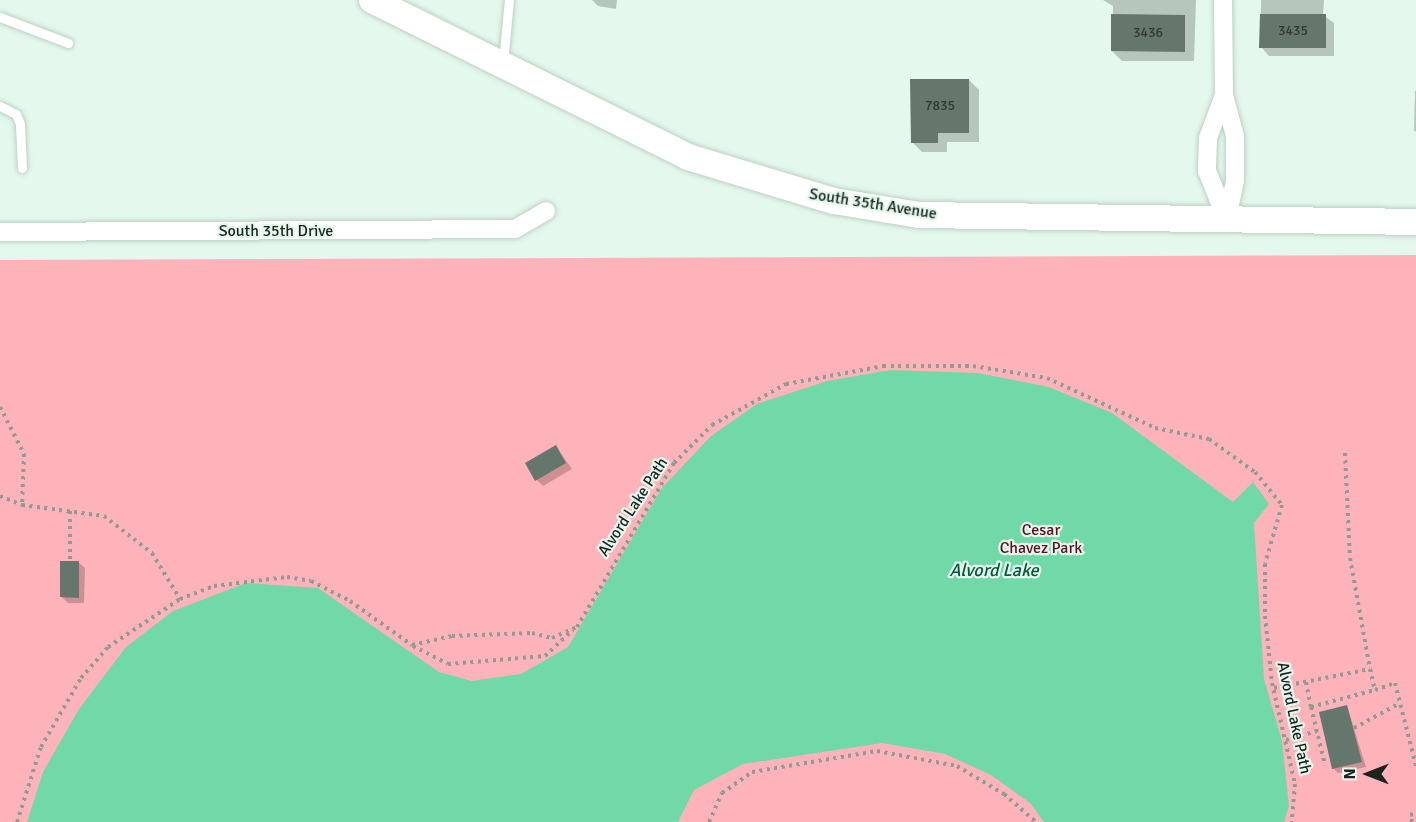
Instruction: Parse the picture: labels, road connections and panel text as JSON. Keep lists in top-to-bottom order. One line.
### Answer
{"streets":{"main road":["South 35th Avenue"],"street":["South 35th Drive"],"path":["Alvord Lake Path"]},"water":["Alvord Lake"],"parks":["Cesar Chavez Park"],"house_numbers":["3435","3436","7835"],"north":"left"}
